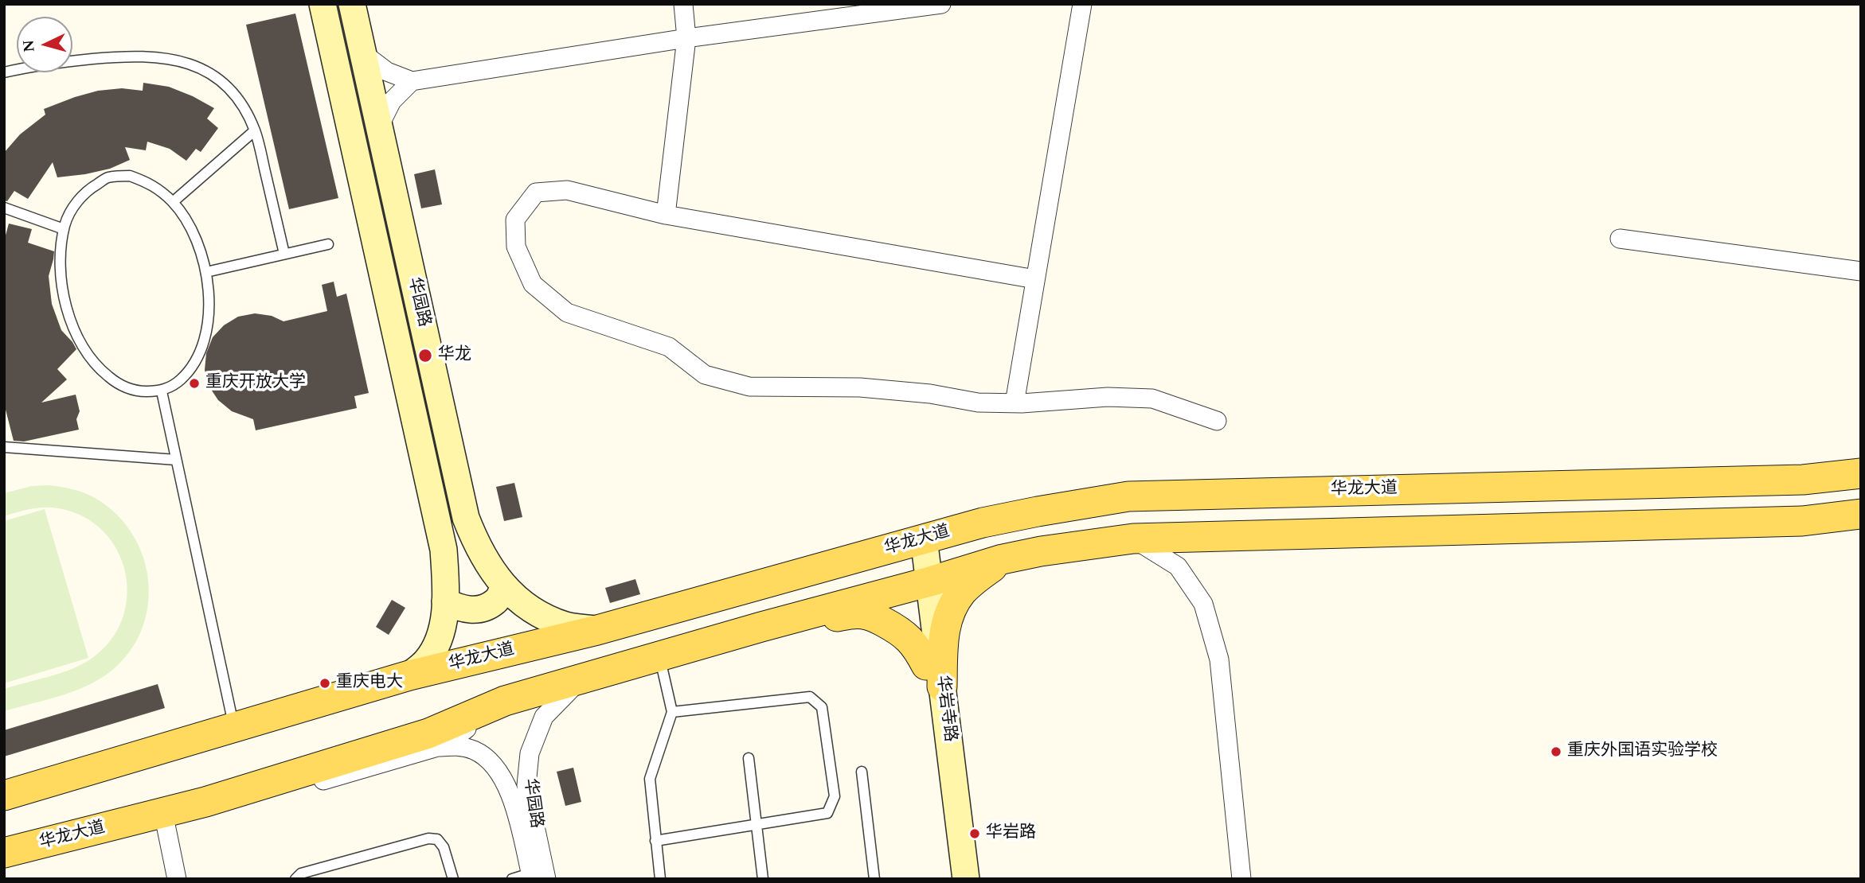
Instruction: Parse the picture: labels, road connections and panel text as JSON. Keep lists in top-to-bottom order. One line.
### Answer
{"streets":{"main road":["华园路","华龙大道","华岩寺路"]},"crossings":[["华园路","华龙大道"],["华龙大道","华岩寺路"]],"places":["华龙","重庆开放大学","重庆电大","重庆外国语实验学校","华岩路"],"north":"left"}
